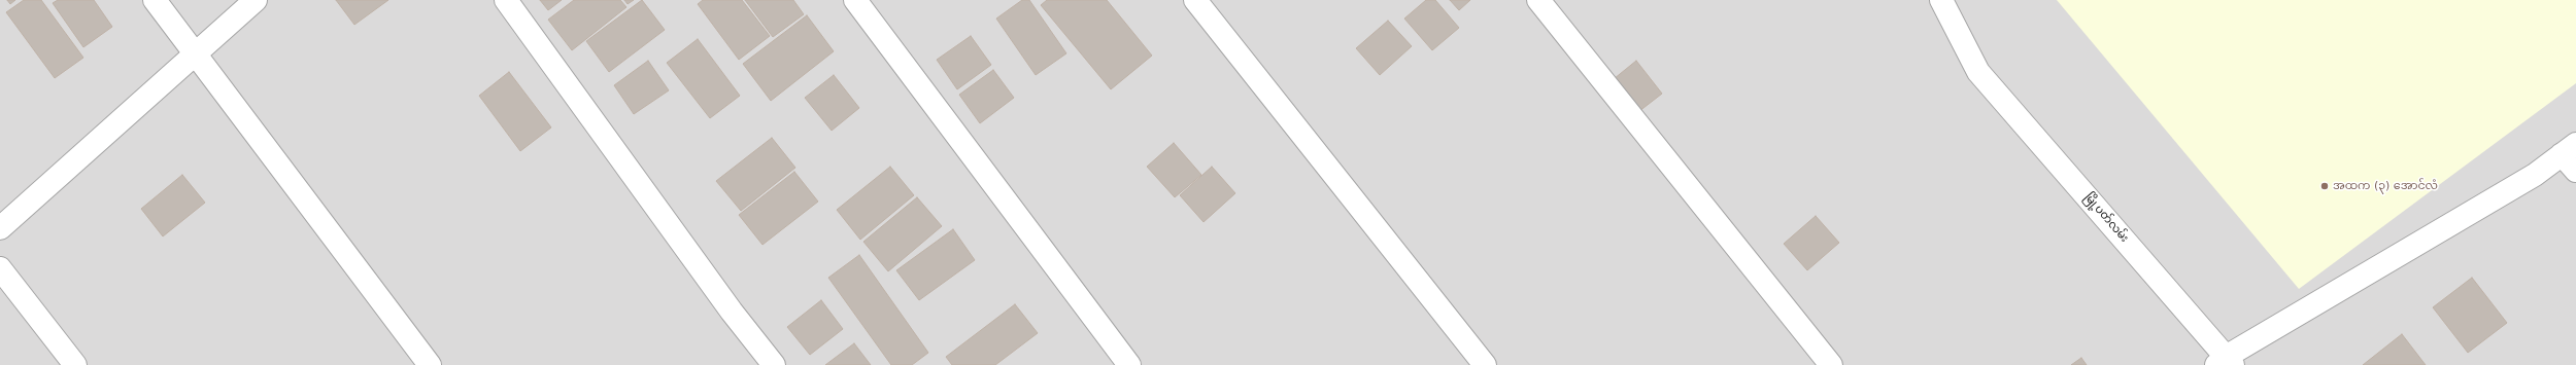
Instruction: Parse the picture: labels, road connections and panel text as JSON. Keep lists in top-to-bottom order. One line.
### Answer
{"streets":{"street":["မြို့ပတ်လမ်း"]},"places":["အထက (၃) အောင်လံ"]}
